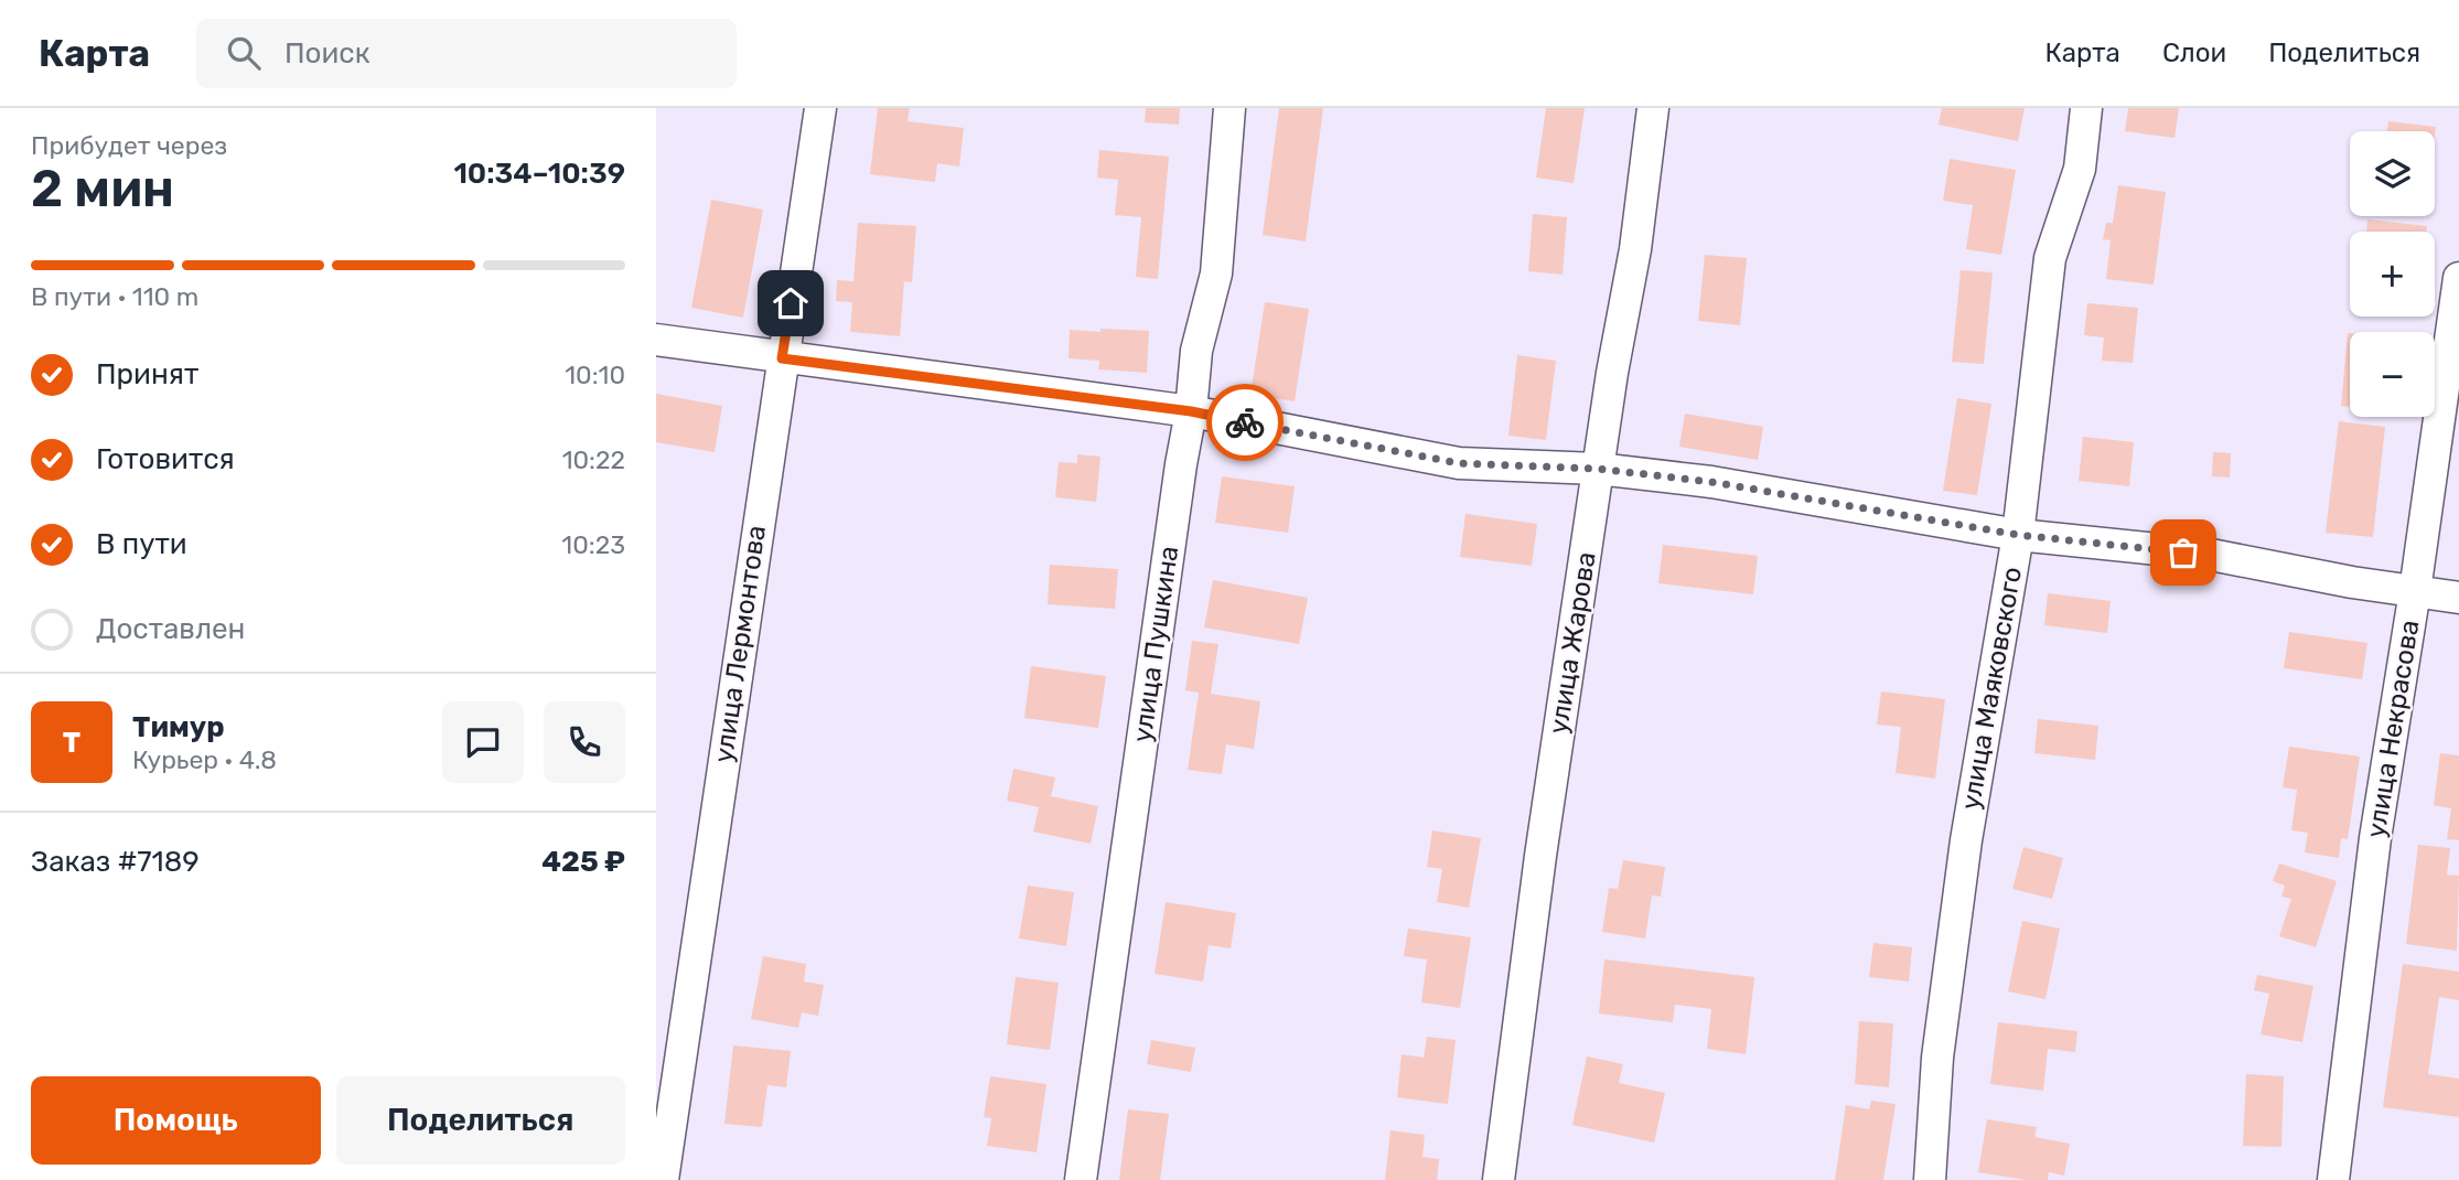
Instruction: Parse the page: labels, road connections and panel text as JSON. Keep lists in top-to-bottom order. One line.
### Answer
{"streets":{"street":["улица Жарова","улица Лермонтова","улица Пушкина","улица Маяковского","улица Некрасова"]},"page":{"header":"Карта","search":"Поиск","nav":["Карта","Слои","Поделиться"],"heading":["2 мин","Прибудет через","10:34–10:39"],"panel":["Тимур","Курьер · 4.8","Заказ #7189","425 ₽"],"map_buttons":["+","−"],"bar":"В пути · 110 m","list":[["Принят","10:10"],["Готовится","10:22"],["В пути","10:23"],"Доставлен"],"round":"Т","buttons":["Помощь","Поделиться"]}}
